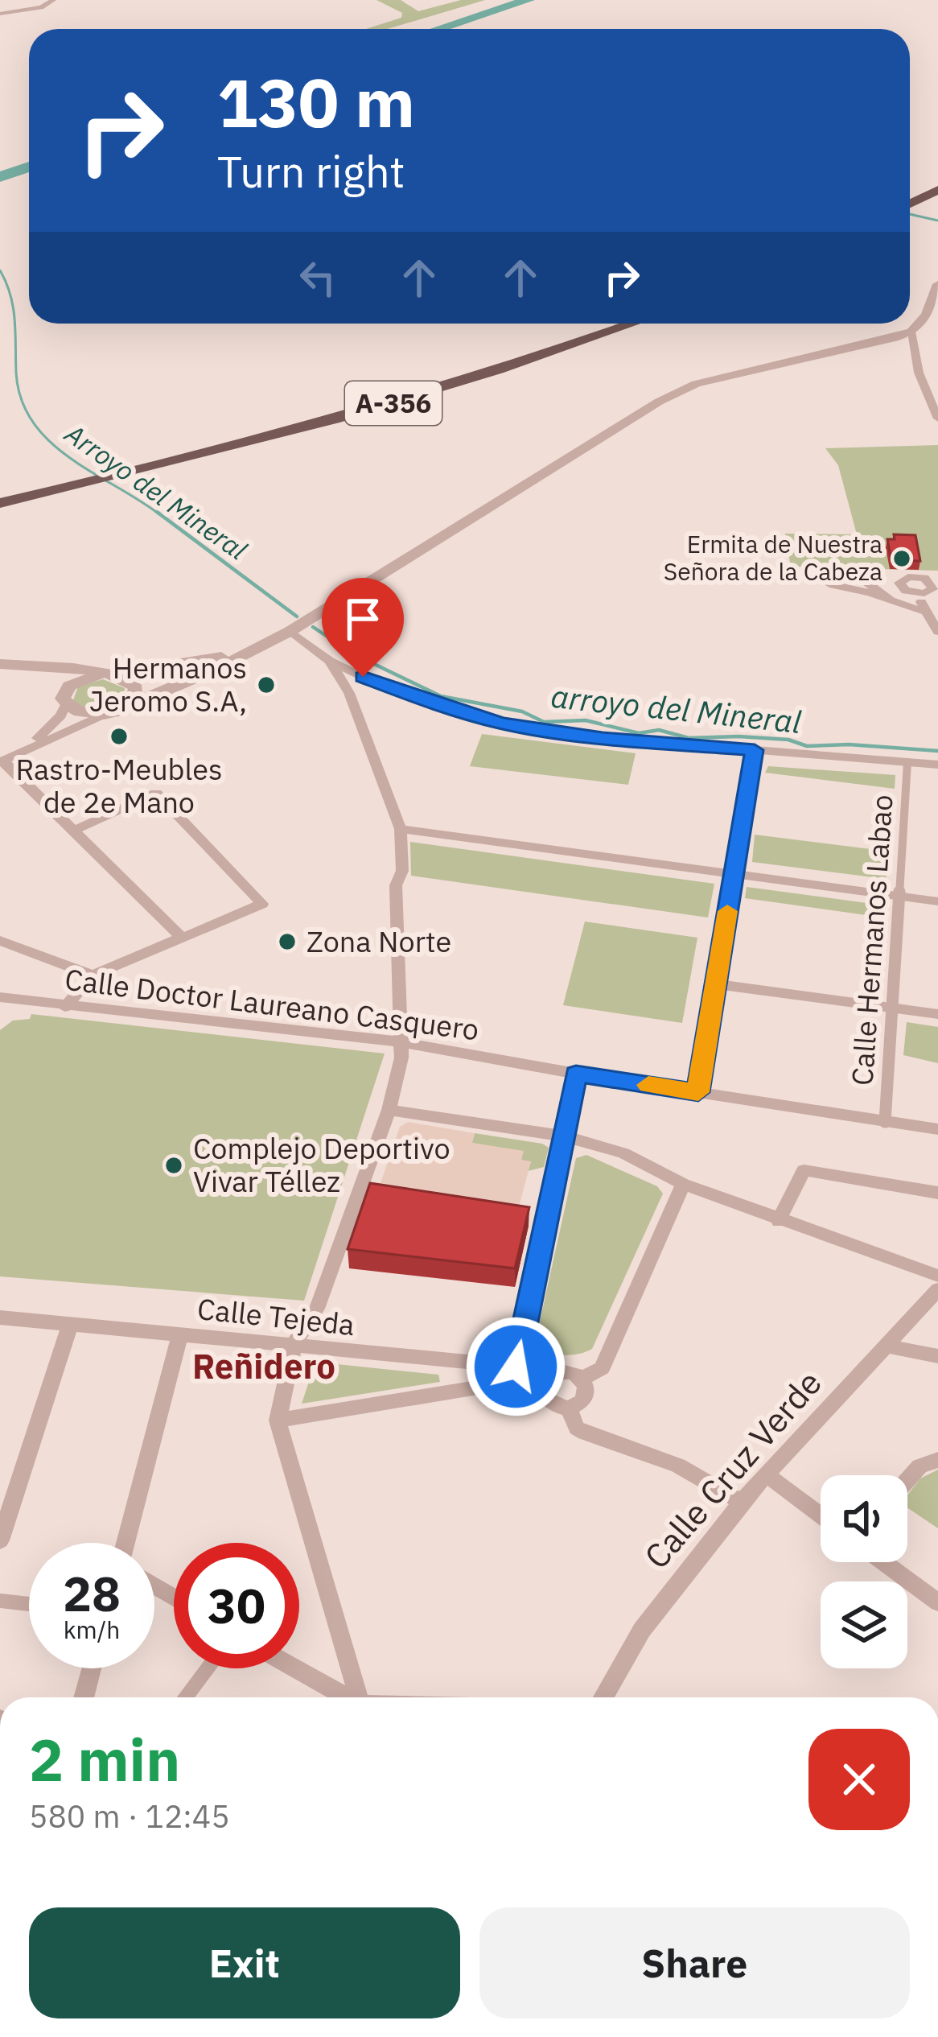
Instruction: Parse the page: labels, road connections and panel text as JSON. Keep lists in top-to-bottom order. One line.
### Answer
{"streets":{"main road":["A-356"],"street":["Calle Hermanos Labao","Calle Doctor Laureano Casquero","Calle Tejeda","Calle Cruz Verde"]},"crossings":[["Calle Hermanos Labao","Calle Doctor Laureano Casquero"]],"districts":["Reñidero"],"water":["Arroyo del Mineral","arroyo del Mineral"],"places":["Ermita de Nuestra Señora de la Cabeza","Hermanos Jeromo S.A,","Rastro-Meubles de 2e Mano","Zona Norte","Complejo Deportivo Vivar Téllez"],"page":{"turn":["130 m","Turn right"],"speed":"28 km/h","limit":"30","heading":["2 min","580 m · 12:45"],"buttons":["Exit","Share"]}}
